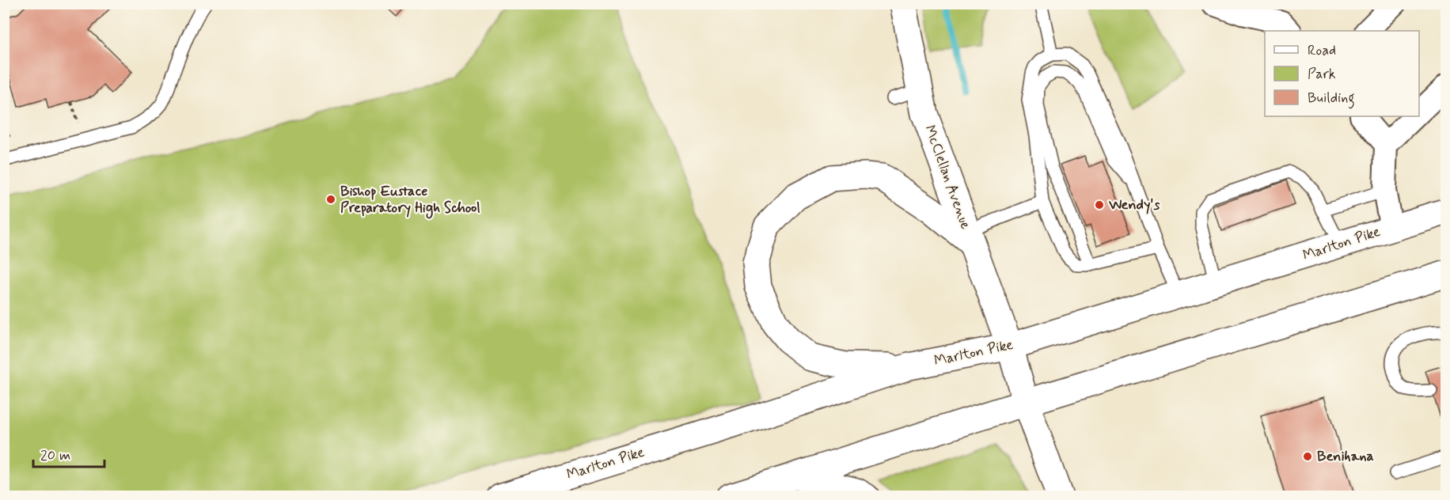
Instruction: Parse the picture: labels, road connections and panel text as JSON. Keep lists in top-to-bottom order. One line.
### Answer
{"streets":{"main road":["McClellan Avenue","Marlton Pike"]},"crossings":[["McClellan Avenue","Marlton Pike"]],"places":["Bishop Eustace Preparatory High School","Wendy's","Benihana"],"legend":["Road","Park","Building"],"scale_bar":"20 m"}
